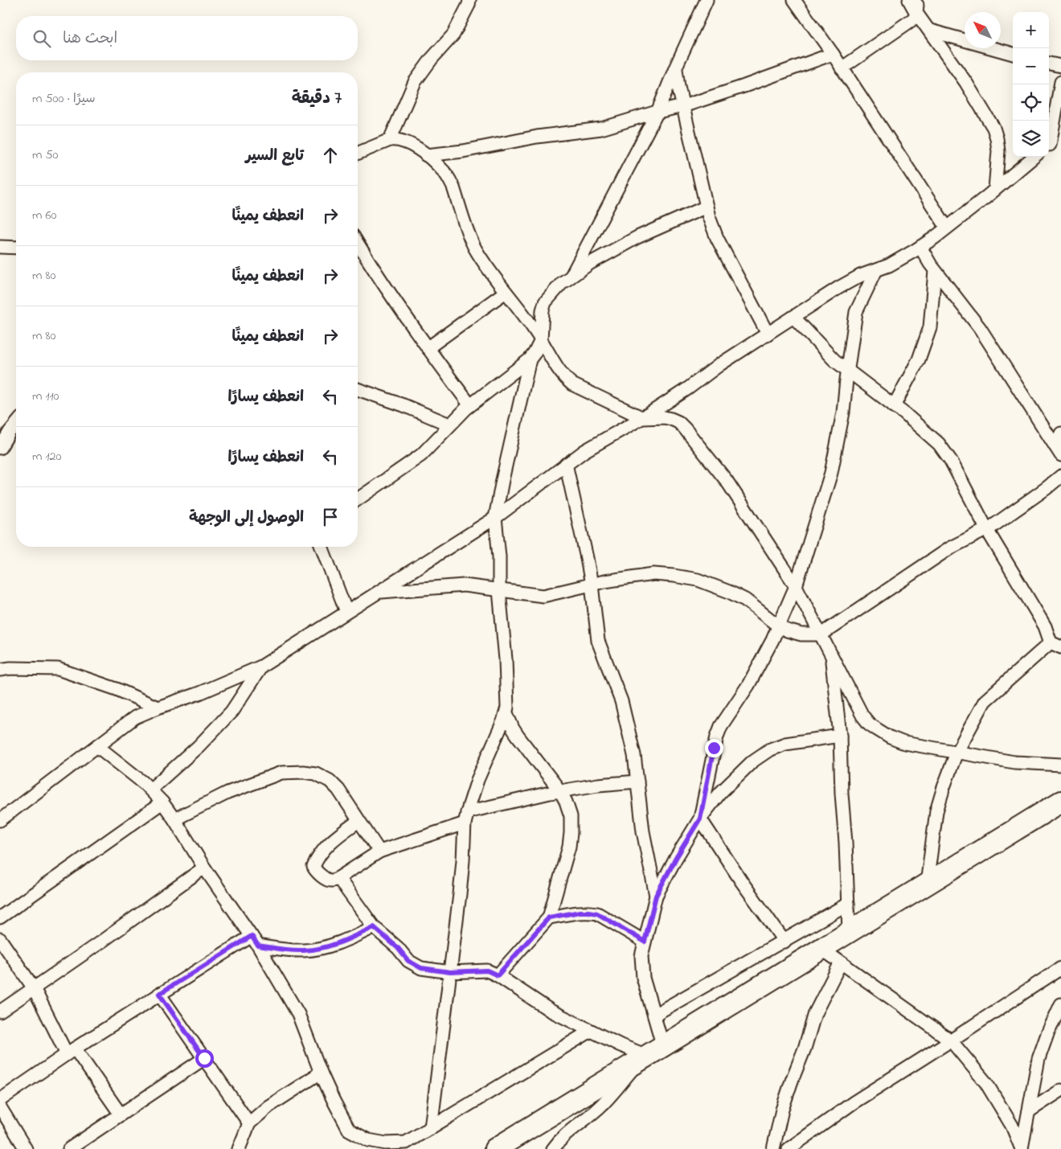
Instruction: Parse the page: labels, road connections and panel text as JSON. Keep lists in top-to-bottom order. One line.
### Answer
{"north":"top left","page":{"map_buttons":["+","−"],"search":"ابحث هنا","heading":["7 دقيقة","سيرًا · 500 m"],"list":[["تابع السير","50 m"],["انعطف يمينًا","60 m"],["انعطف يمينًا","80 m"],["انعطف يمينًا","80 m"],["انعطف يسارًا","110 m"],["انعطف يسارًا","120 m"],"الوصول إلى الوجهة"]}}
